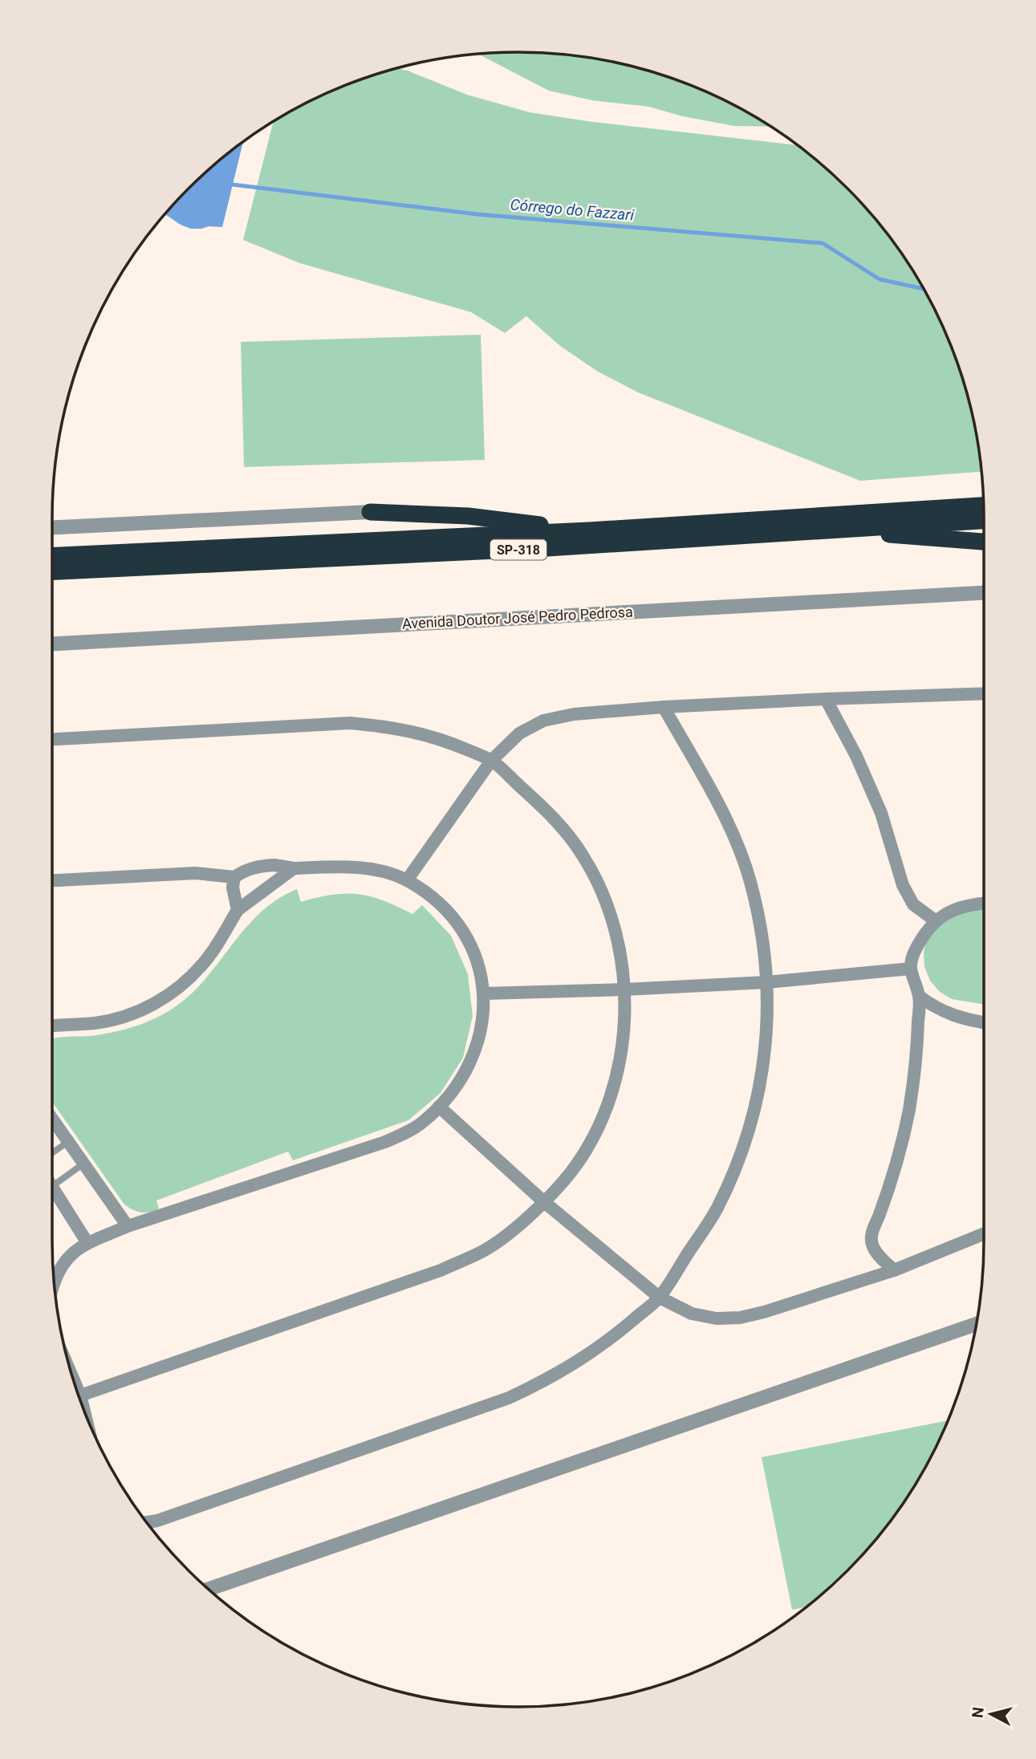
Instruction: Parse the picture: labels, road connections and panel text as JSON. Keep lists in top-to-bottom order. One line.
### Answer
{"streets":{"highway":["SP-318"],"street":["Avenida Doutor José Pedro Pedrosa"]},"water":["Córrego do Fazzari"],"north":"left"}
